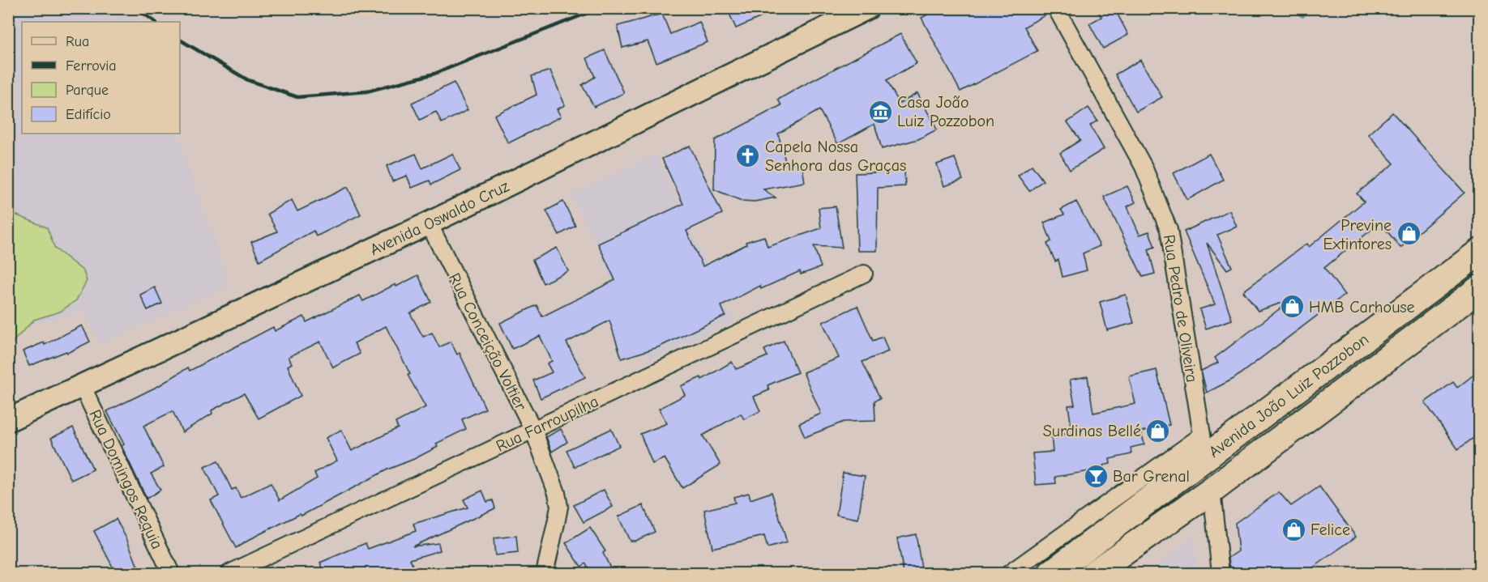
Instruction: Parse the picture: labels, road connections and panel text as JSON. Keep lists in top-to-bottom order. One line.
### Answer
{"streets":{"main road":["Avenida João Luiz Pozzobon"],"street":["Avenida Oswaldo Cruz","Rua Pedro de Oliveira","Rua Conceição Voltier","Rua Farroupilha","Rua Domingos Requia"]},"crossings":[["Avenida Oswaldo Cruz","Rua Conceição Voltier"],["Avenida Oswaldo Cruz","Rua Domingos Requia"],["Rua Pedro de Oliveira","Avenida João Luiz Pozzobon"],["Rua Conceição Voltier","Rua Farroupilha"]],"places":{"museum":["Casa João Luiz Pozzobon"],"church":["Capela Nossa Senhora das Graças"],"shop":["Previne Extintores","HMB Carhouse","Surdinas Bellé","Felice"],"bar":["Bar Grenal"]},"legend":["Rua","Ferrovia","Parque","Edifício"]}
